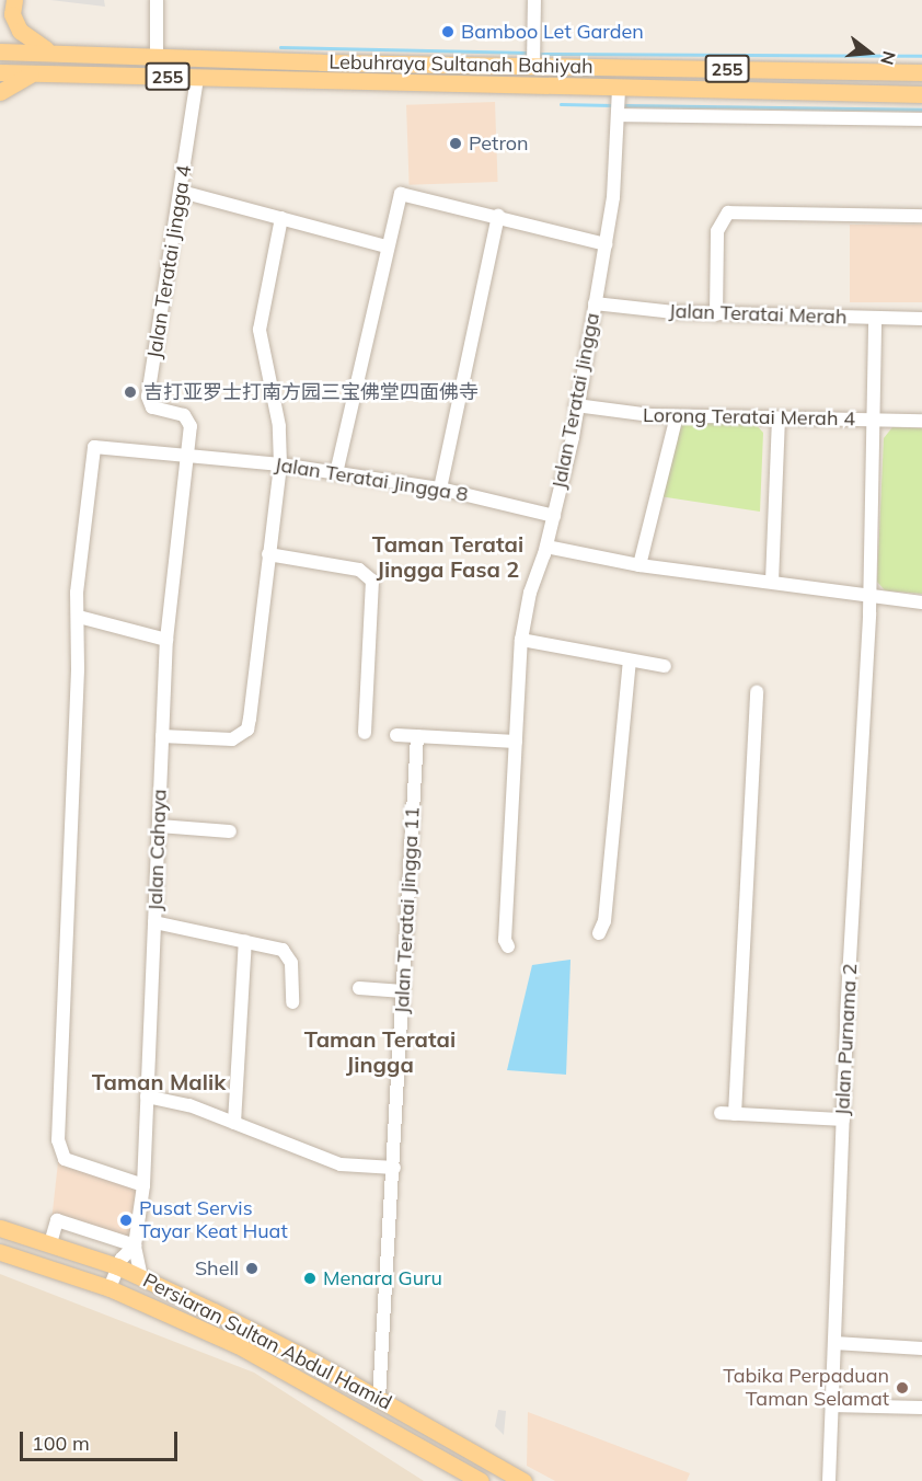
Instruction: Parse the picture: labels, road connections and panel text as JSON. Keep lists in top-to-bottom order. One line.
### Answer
{"streets":{"main road":["Lebuhraya Sultanah Bahiyah","255","Persiaran Sultan Abdul Hamid"],"street":["Jalan Teratai Jingga 4","Jalan Teratai Merah","Jalan Teratai Jingga","Lorong Teratai Merah 4","Jalan Teratai Jingga 8","Jalan Cahaya","Jalan Teratai Jingga 11","Jalan Purnama 2"]},"crossings":[["Lebuhraya Sultanah Bahiyah","Jalan Teratai Jingga 4"],["Lebuhraya Sultanah Bahiyah","Jalan Teratai Jingga"],["Jalan Teratai Jingga 4","Jalan Teratai Jingga 8"],["Jalan Teratai Jingga 4","Jalan Cahaya"],["Jalan Teratai Merah","Jalan Teratai Jingga"],["Jalan Teratai Merah","Jalan Purnama 2"],["Jalan Teratai Jingga","Lorong Teratai Merah 4"],["Jalan Teratai Jingga","Jalan Teratai Jingga 8"],["Lorong Teratai Merah 4","Jalan Purnama 2"],["Jalan Teratai Jingga 8","Jalan Cahaya"],["Jalan Cahaya","Persiaran Sultan Abdul Hamid"],["Jalan Teratai Jingga 11","Persiaran Sultan Abdul Hamid"]],"districts":["Taman Teratai Jingga Fasa 2","Taman Teratai Jingga","Taman Malik"],"places":["Bamboo Let Garden","Petron","吉打亚罗士打南方园三宝佛堂四面佛寺","Pusat Servis Tayar Keat Huat","Shell","Menara Guru","Tabika Perpaduan Taman Selamat"],"scale_bar":"100 m","north":"right"}
